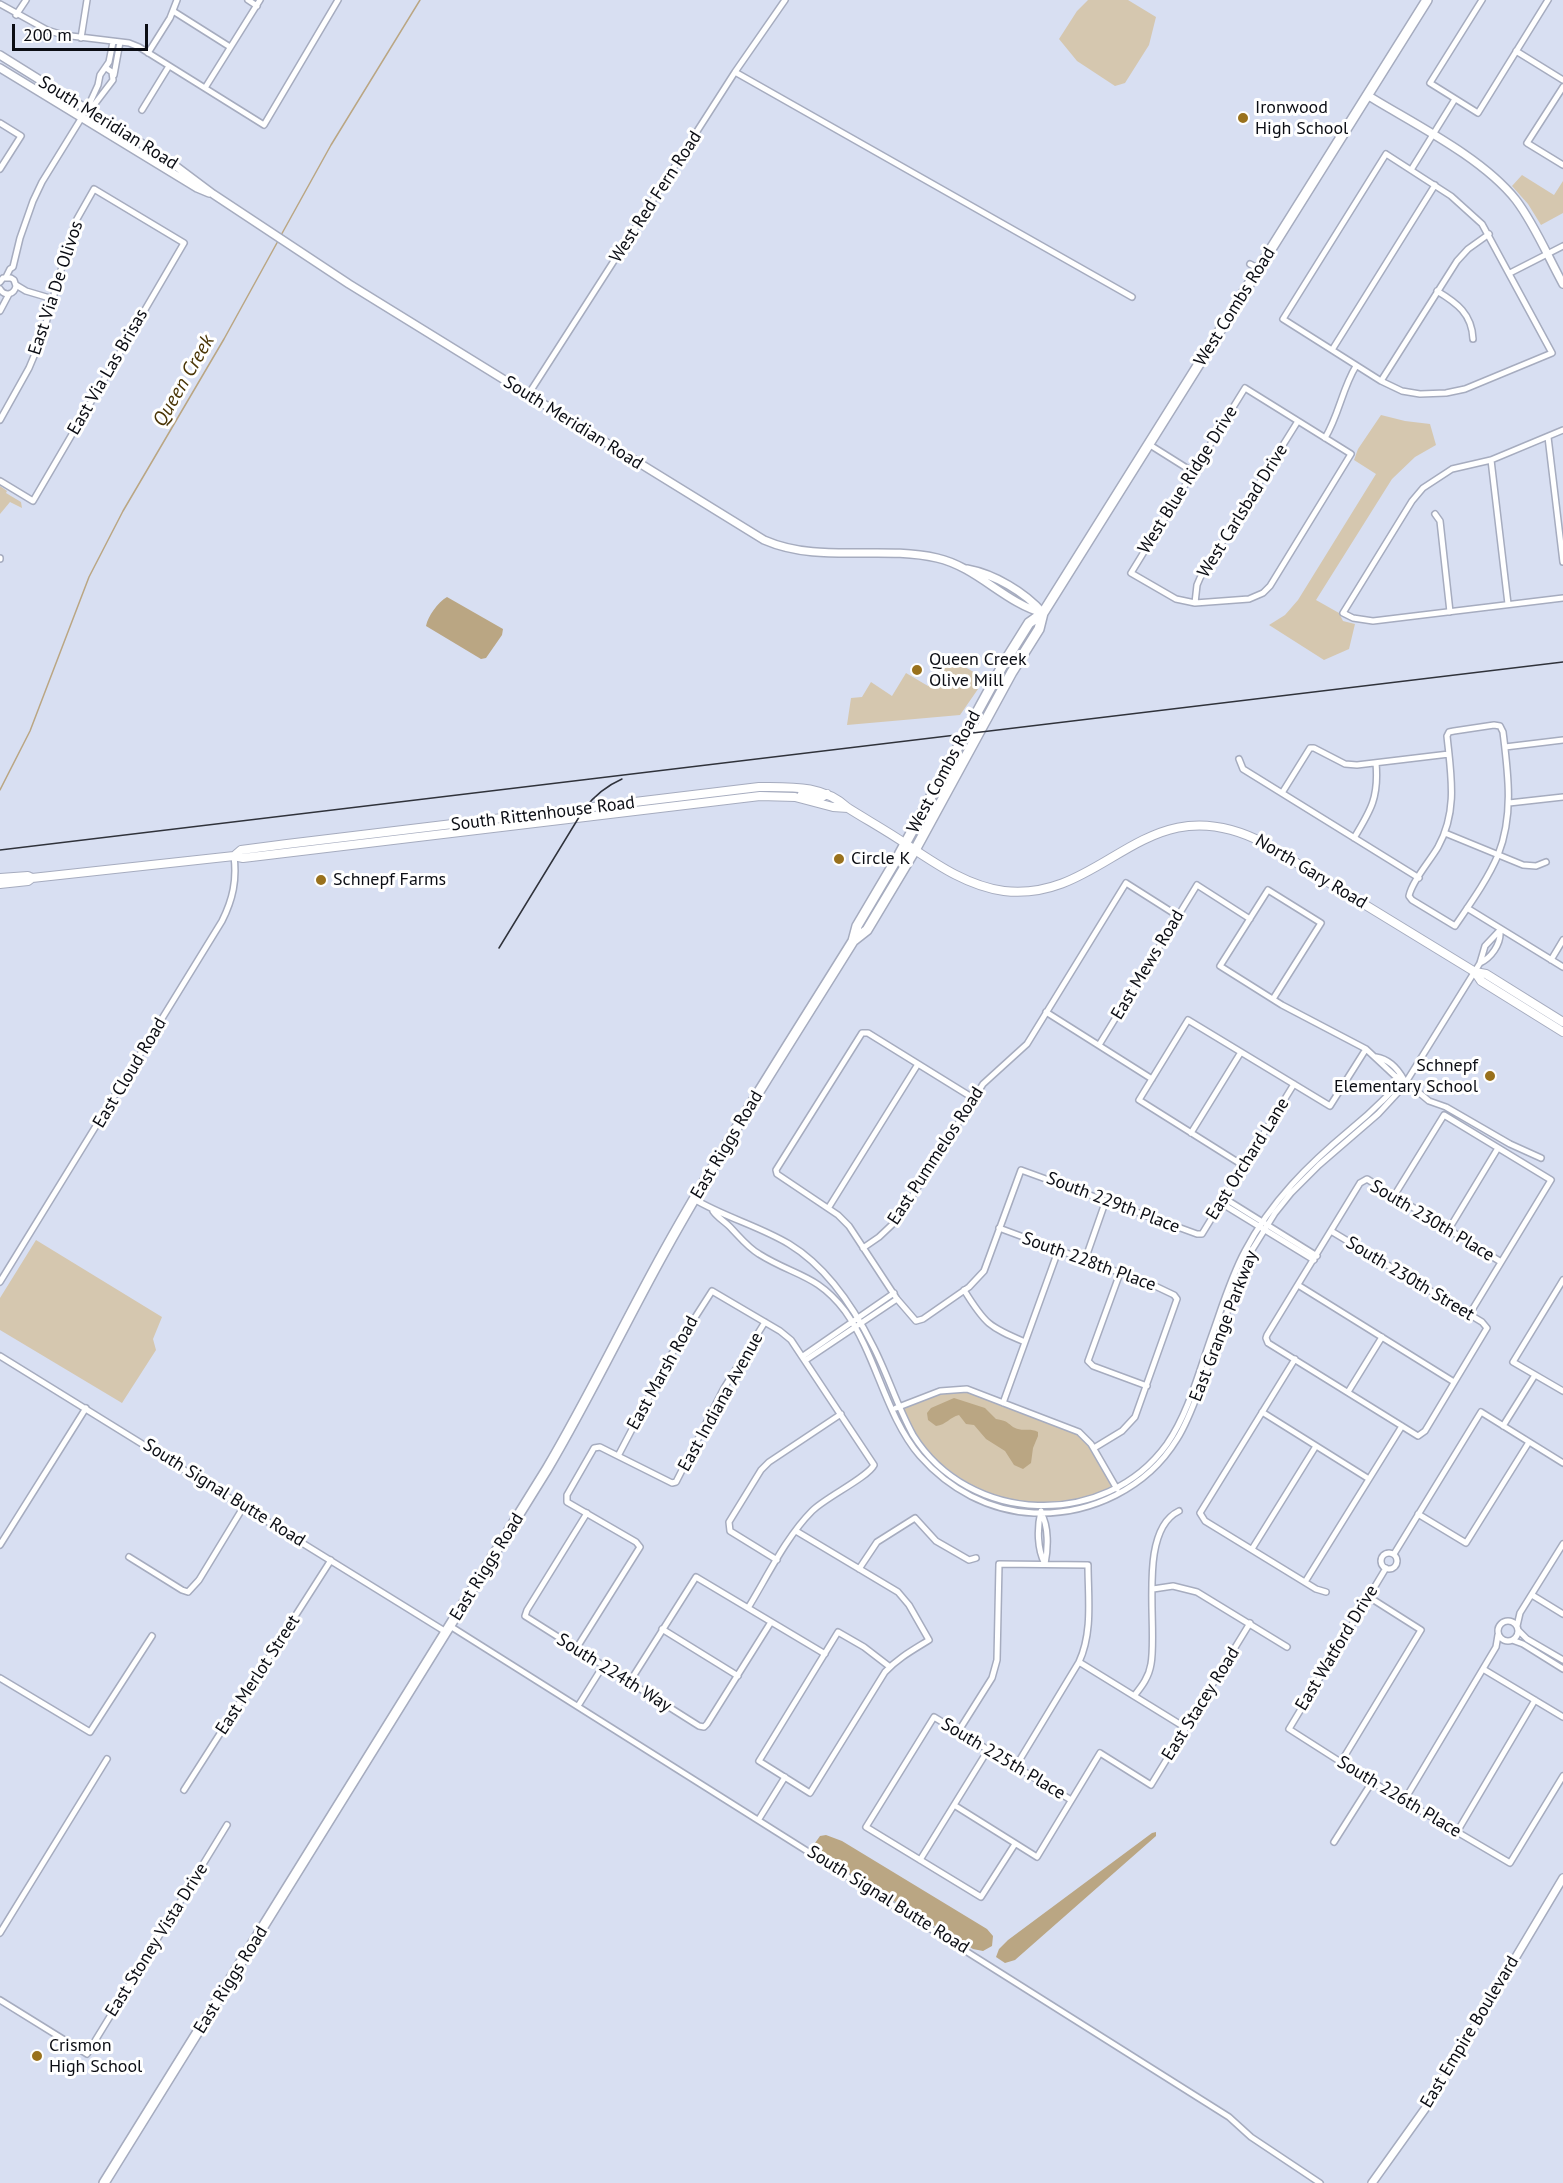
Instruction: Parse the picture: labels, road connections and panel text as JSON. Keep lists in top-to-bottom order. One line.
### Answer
{"streets":{"main road":["West Combs Road","South Rittenhouse Road","North Gary Road","East Riggs Road"],"street":["South Meridian Road","West Red Fern Road","East Via De Olivos","East Via Las Brisas","West Blue Ridge Drive","West Carlsbad Drive","East Mews Road","East Cloud Road","East Pummelos Road","East Orchard Lane","South 229th Place","South 230th Place","South 228th Place","South 230th Street","East Grange Parkway","East Marsh Road","East Indiana Avenue","South Signal Butte Road","East Watford Drive","South 224th Way","East Merlot Street","East Stacey Road","South 225th Place","South 226th Place","East Stoney Vista Drive","East Empire Boulevard"]},"crossings":[["South Meridian Road","West Red Fern Road"],["South Meridian Road","West Combs Road"],["East Via De Olivos","East Via Las Brisas"],["West Combs Road","South Rittenhouse Road"],["West Combs Road","North Gary Road"],["West Combs Road","East Riggs Road"],["West Blue Ridge Drive","West Carlsbad Drive"],["South Rittenhouse Road","North Gary Road"],["South Rittenhouse Road","East Cloud Road"],["South Rittenhouse Road","East Riggs Road"],["North Gary Road","East Riggs Road"],["North Gary Road","East Grange Parkway"],["East Mews Road","East Pummelos Road"],["East Riggs Road","South Signal Butte Road"],["East Orchard Lane","South 229th Place"],["South 229th Place","South 228th Place"],["South 230th Place","South 230th Street"],["East Marsh Road","East Indiana Avenue"],["South Signal Butte Road","East Merlot Street"],["East Watford Drive","South 226th Place"],["East Stacey Road","South 225th Place"]],"water":["Queen Creek"],"places":["Ironwood High School","Queen Creek Olive Mill","Circle K","Schnepf Farms","Schnepf Elementary School","Crismon High School"],"scale_bar":"200 m"}
